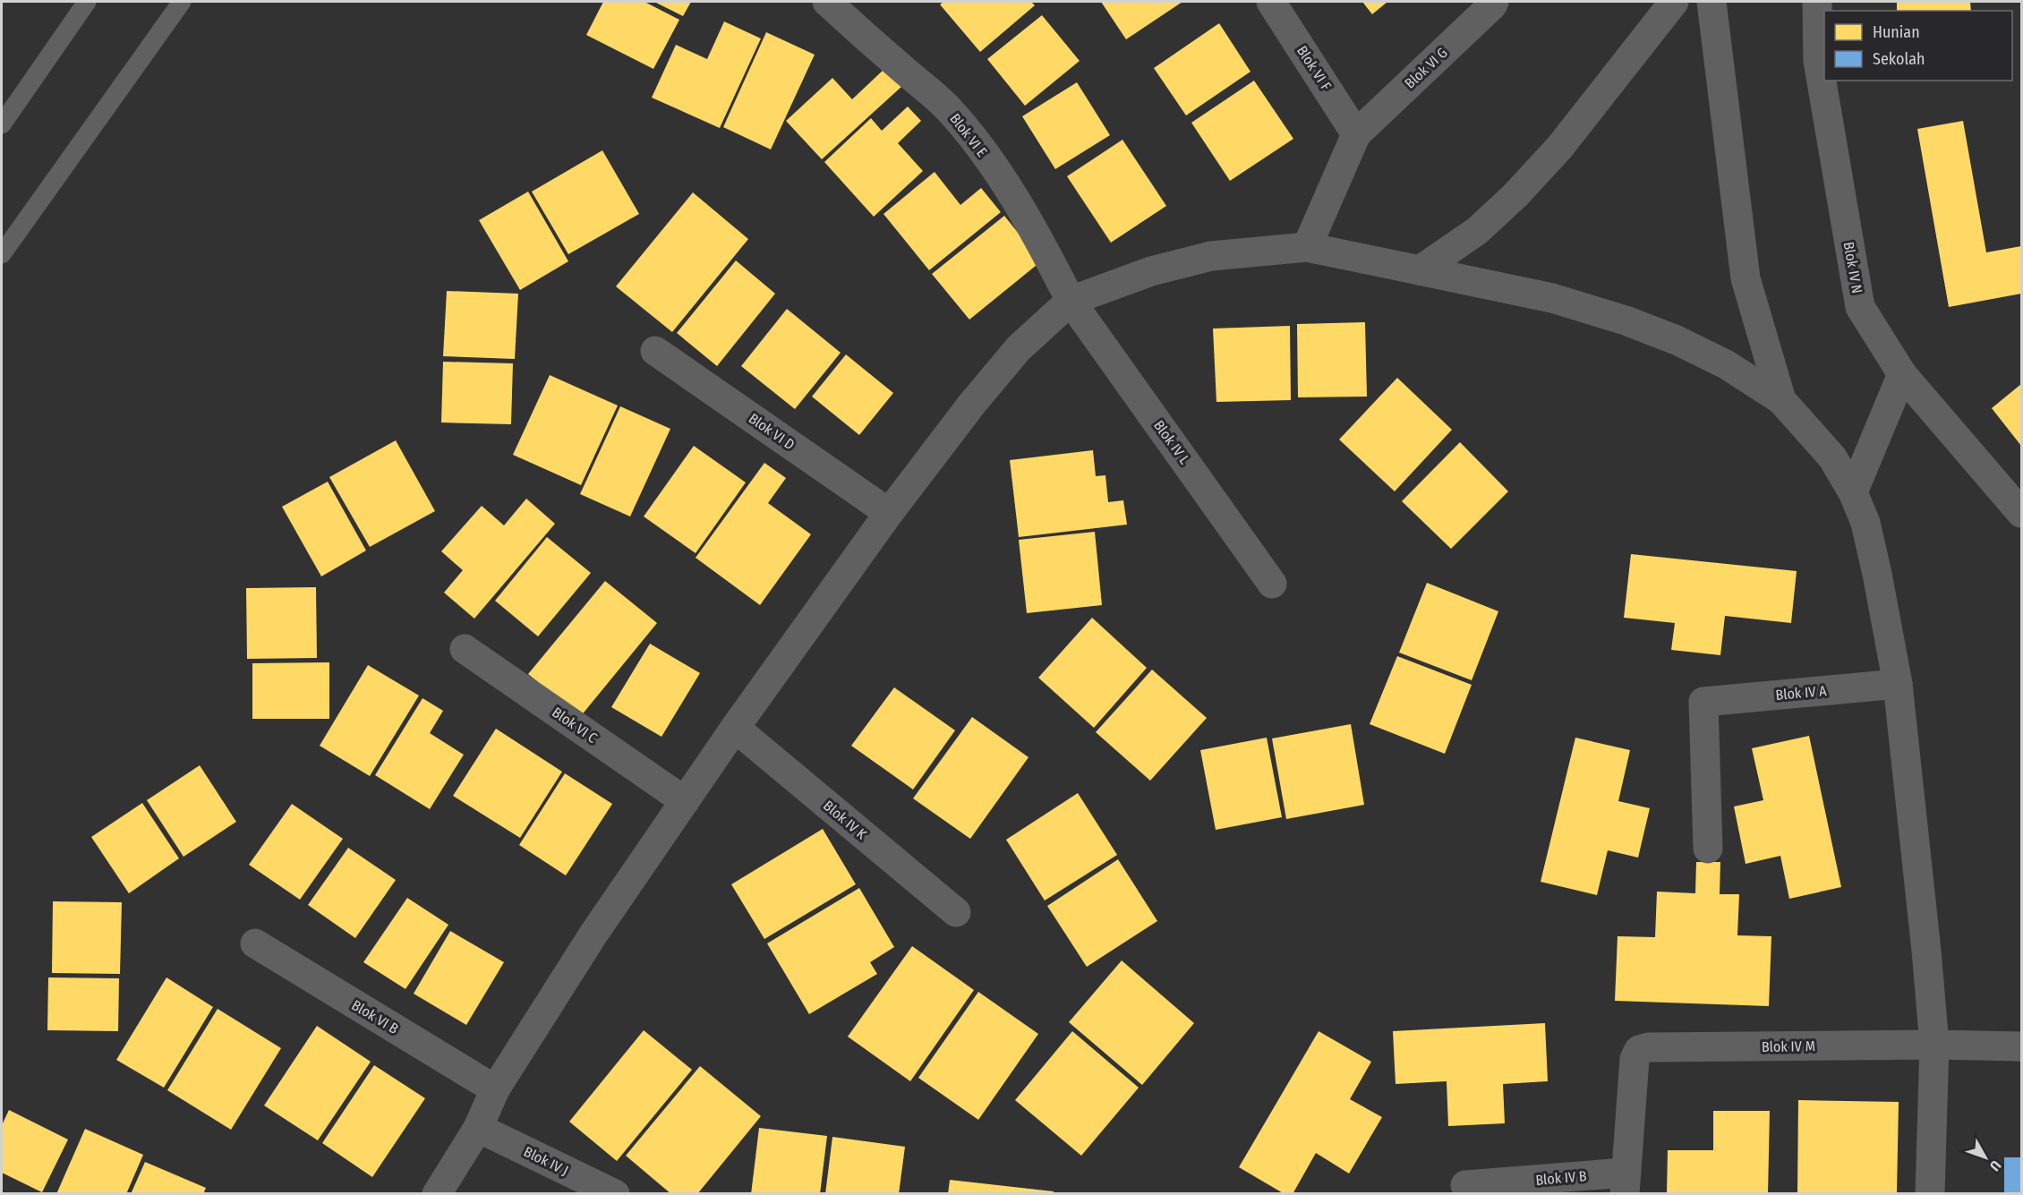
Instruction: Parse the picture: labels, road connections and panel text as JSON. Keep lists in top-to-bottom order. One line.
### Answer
{"streets":{"street":["Blok VI F","Blok VI G","Blok VI E","Blok IV N","Blok VI D","Blok IV L","Blok IV A","Blok VI C","Blok IV K","Blok VI B","Blok IV M","Blok IV J","Blok IV B"]},"crossings":[["Blok VI F","Blok VI G"],["Blok VI E","Blok IV L"],["Blok IV M","Blok IV B"]],"legend":["Hunian","Sekolah"],"north":"bottom right"}
